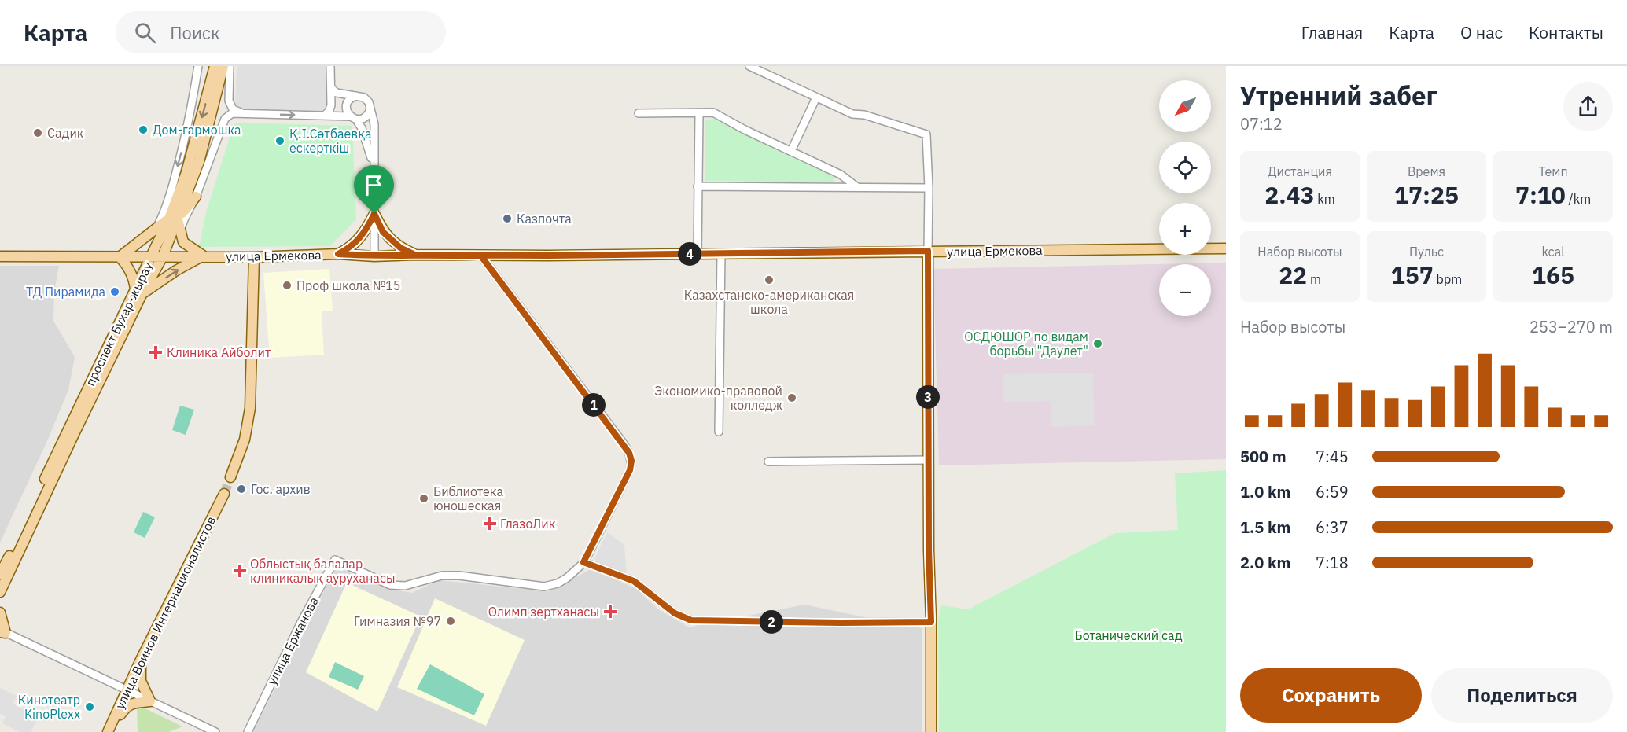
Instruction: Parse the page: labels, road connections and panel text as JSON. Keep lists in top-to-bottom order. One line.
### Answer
{"streets":{"main road":["улица Ермекова","проспект Бухар-жырау","улица Воинов Интернационалистов"],"street":["улица Ержанова"]},"crossings":[["улица Ермекова","проспект Бухар-жырау"],["улица Ермекова","улица Ержанова"]],"parks":["Ботанический сад"],"places":{"other":["Дом-гармошка","Садик","Қ.І.Сәтбаевқа ескерткіш","Казпочта","Казахстанско-американская школа","Проф школа №15","ТД Пирамида","ОСДЮШОР по видам борьбы \"Даулет\"","Экономико-правовой колледж","Гос. архив","Библиотека юношеская","Гимназия №97","Кинотеатр KinoPlexx"],"health":["Клиника Айболит","ГлазоЛик","Облыстық балалар клиникалық ауруханасы","Олимп зертханасы"]},"north":"bottom left","page":{"header":"Карта","search":"Поиск","nav":["Главная","Карта","О нас","Контакты"],"heading":["Утренний забег","07:12"],"map_buttons":["+","−"],"stats":[["Дистанция","2.43 km"],["Время","17:25"],["Темп","7:10 /km"],["Набор высоты","22 m"],["Пульс","157 bpm"],["kcal","165"]],"pins":["4","3","1","2"],"chart":["Набор высоты","253–270 m"],"list":[{"name":"500 m","note":"7:45"},{"name":"1.0 km","note":"6:59"},{"name":"1.5 km","note":"6:37"},{"name":"2.0 km","note":"7:18"}],"buttons":["Сохранить","Поделиться"]}}
